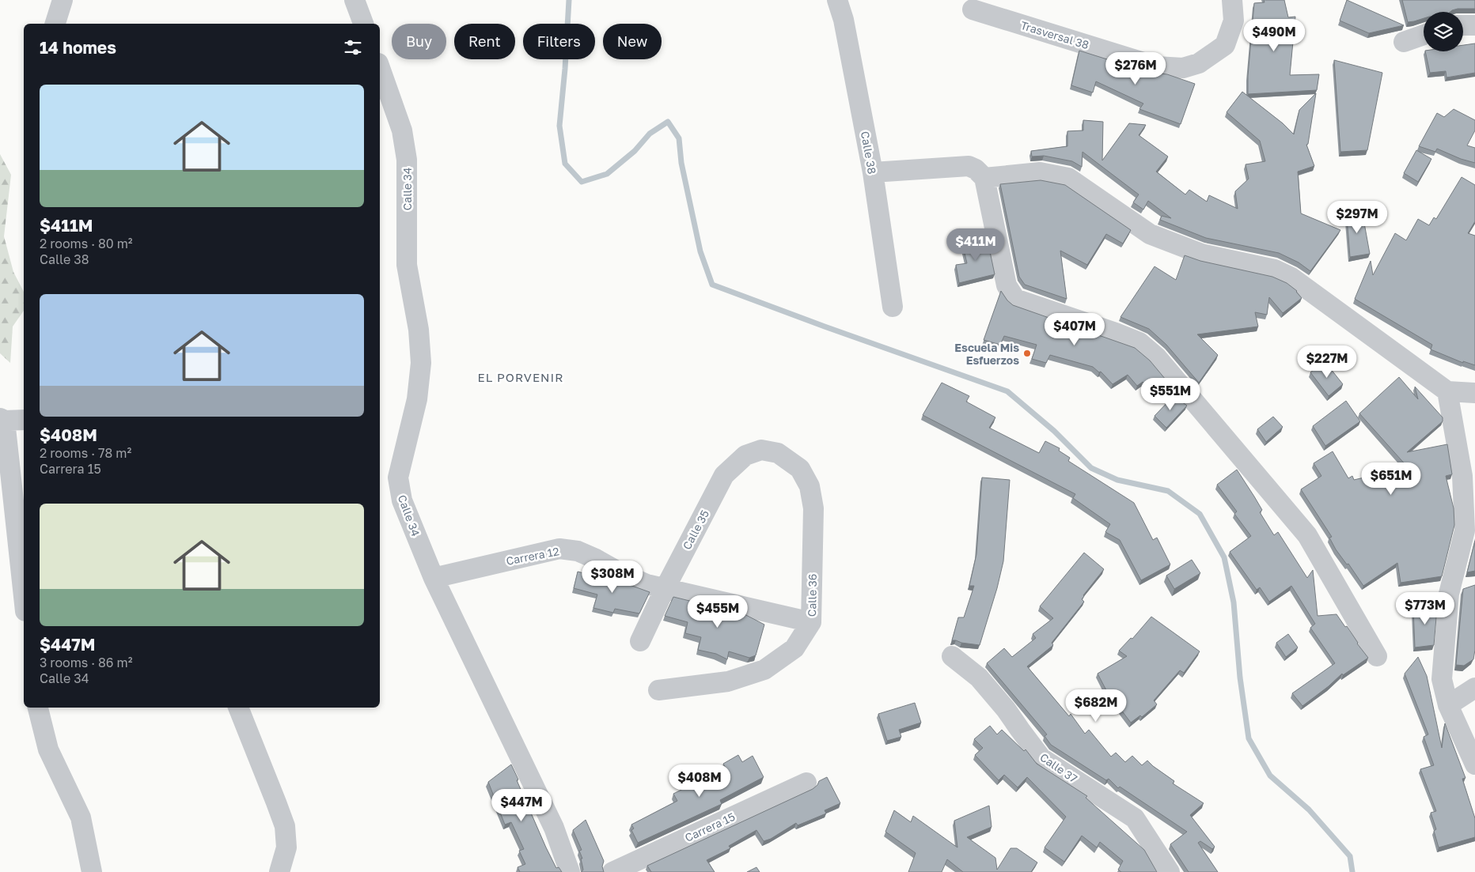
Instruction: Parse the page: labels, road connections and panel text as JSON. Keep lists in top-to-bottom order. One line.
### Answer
{"streets":{"street":["Trasversal 38","Calle 38","Calle 34","Calle 35","Carrera 12","Calle 36","Calle 37","Carrera 15"]},"crossings":[["Calle 34","Carrera 12"],["Calle 35","Carrera 12"],["Calle 35","Calle 36"],["Carrera 12","Calle 36"]],"districts":["EL PORVENIR"],"places":["Escuela Mis Esfuerzos"],"page":{"price":["$490M","$276M","$297M","$411M","$407M","$227M","$551M","$651M","$308M","$773M","$455M","$682M","$408M","$447M"],"chip":["Buy","Rent","Filters","New"],"heading":"14 homes","list":[{"name":"$411M","note":"2 rooms · 80 m² · Calle 38"},{"name":"$408M","note":"2 rooms · 78 m² · Carrera 15"},{"name":"$447M","note":"3 rooms · 86 m² · Calle 34"}]}}
